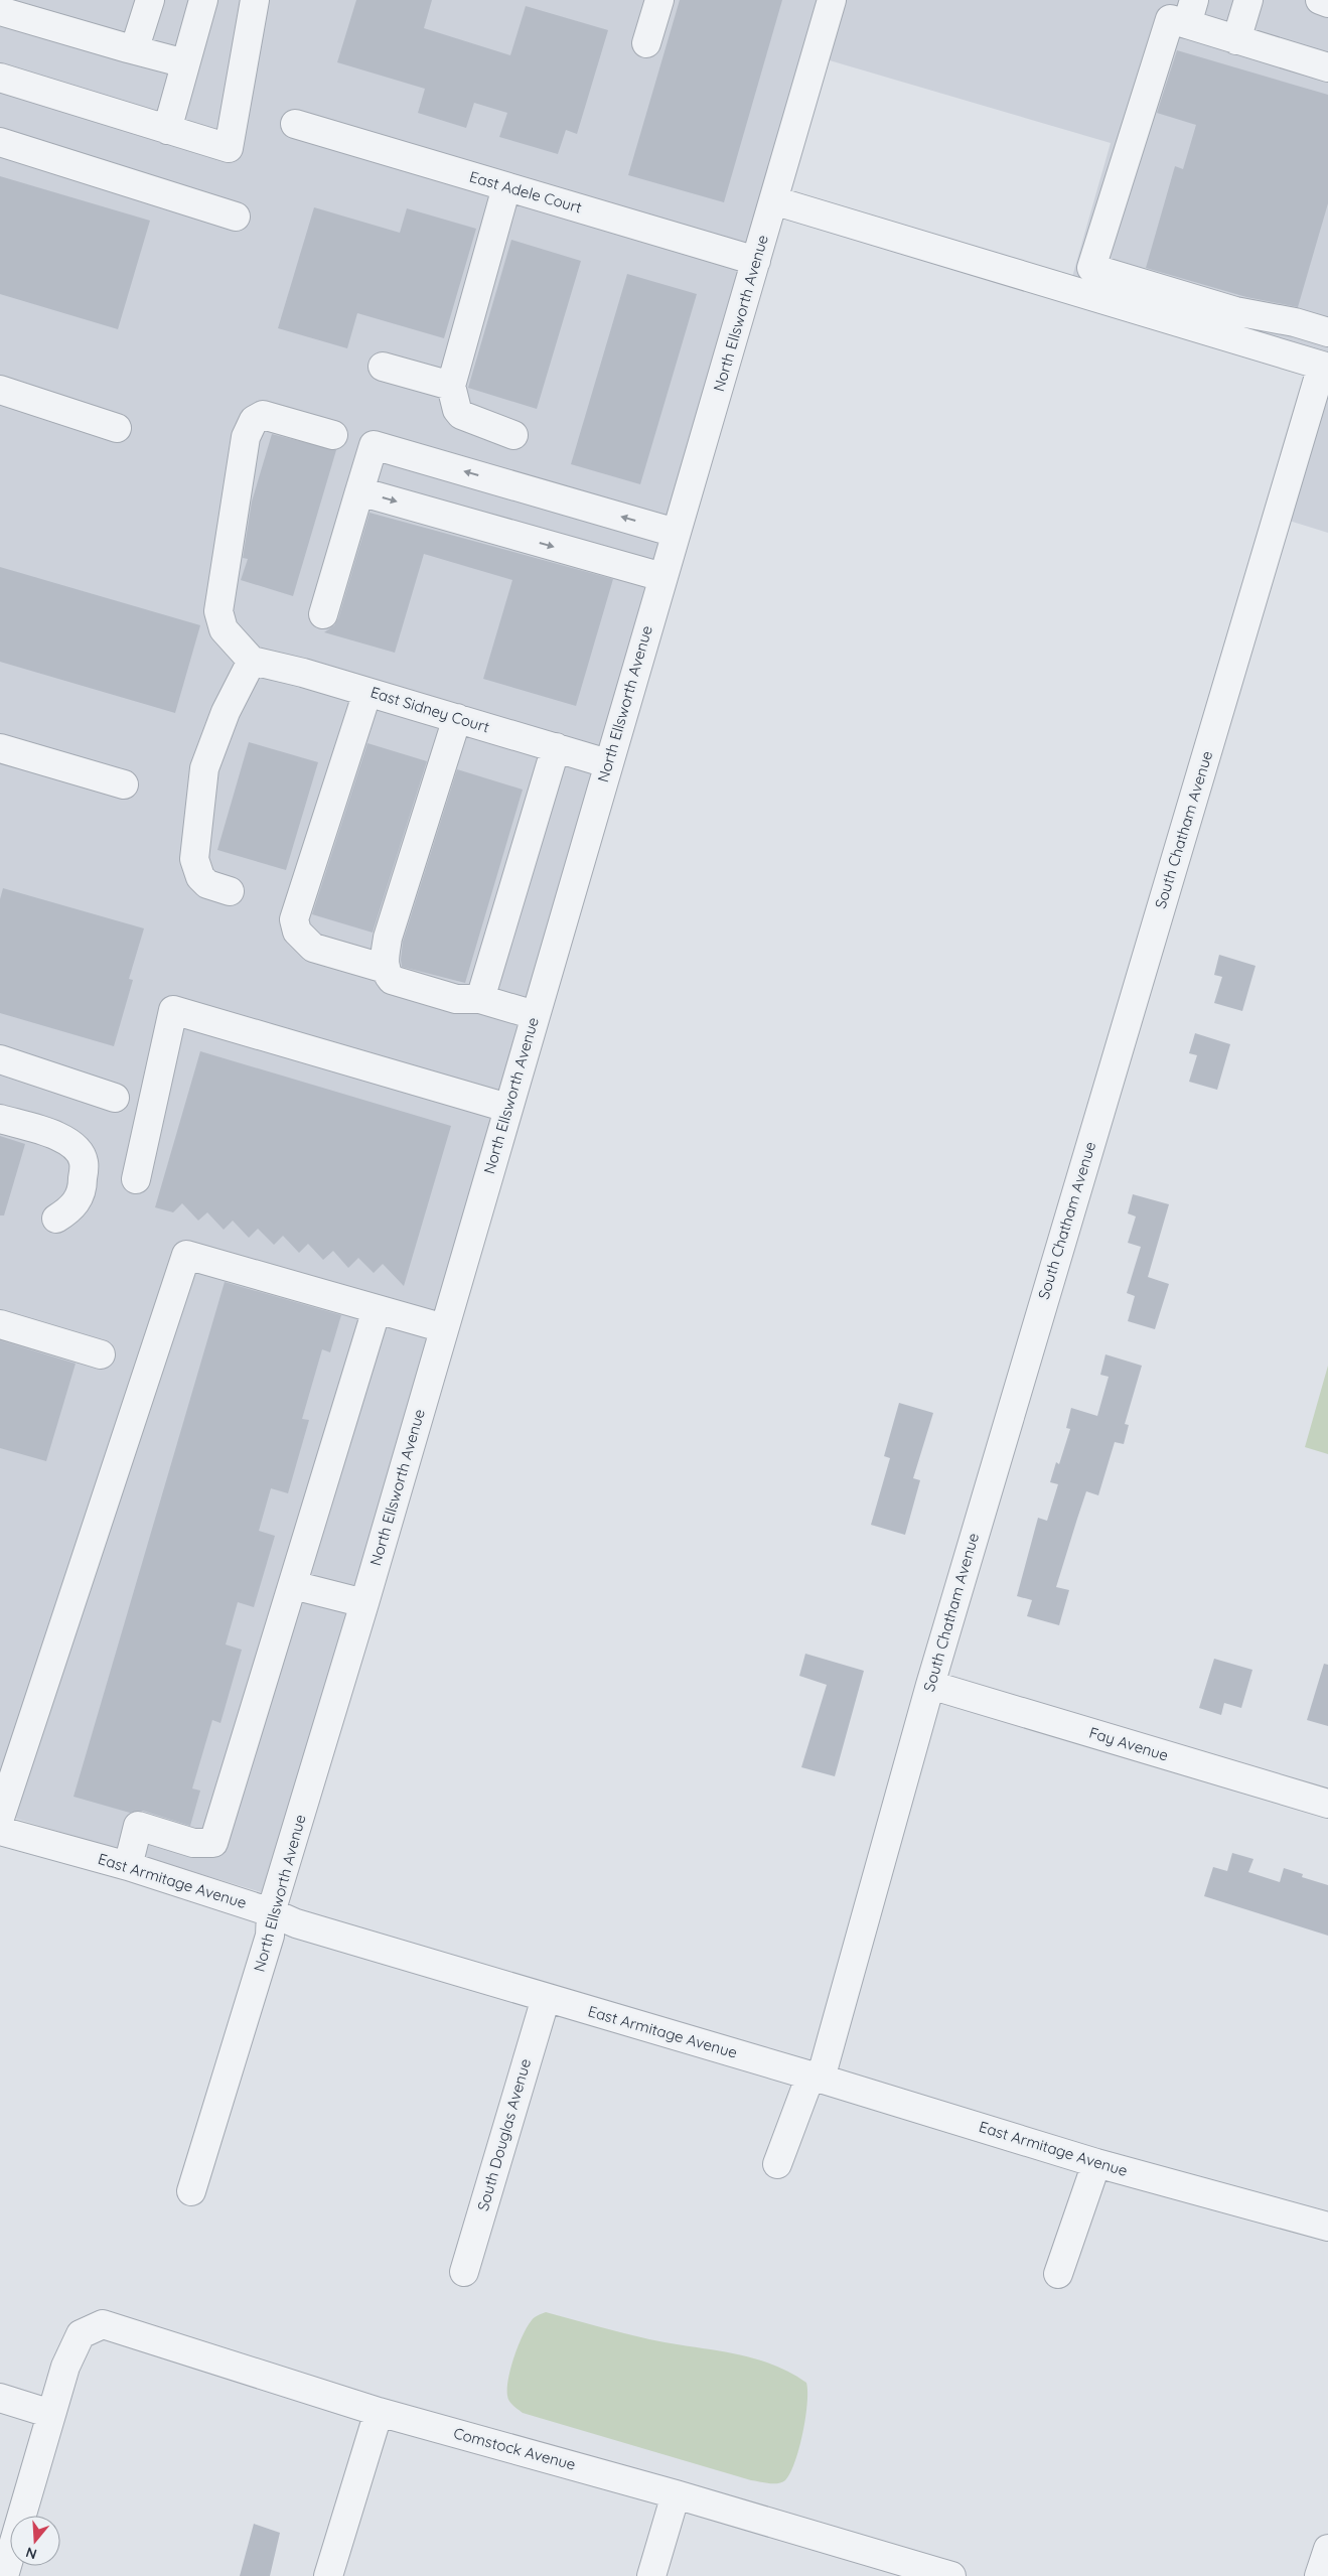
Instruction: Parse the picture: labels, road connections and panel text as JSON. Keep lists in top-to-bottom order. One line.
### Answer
{"streets":{"street":["East Adele Court","North Ellsworth Avenue","East Sidney Court","South Chatham Avenue","Fay Avenue","East Armitage Avenue","South Douglas Avenue","Comstock Avenue"]},"crossings":[["East Adele Court","North Ellsworth Avenue"],["North Ellsworth Avenue","East Sidney Court"],["North Ellsworth Avenue","South Chatham Avenue"],["North Ellsworth Avenue","East Armitage Avenue"],["South Chatham Avenue","Fay Avenue"],["South Chatham Avenue","East Armitage Avenue"],["East Armitage Avenue","South Douglas Avenue"]],"north":"bottom"}
